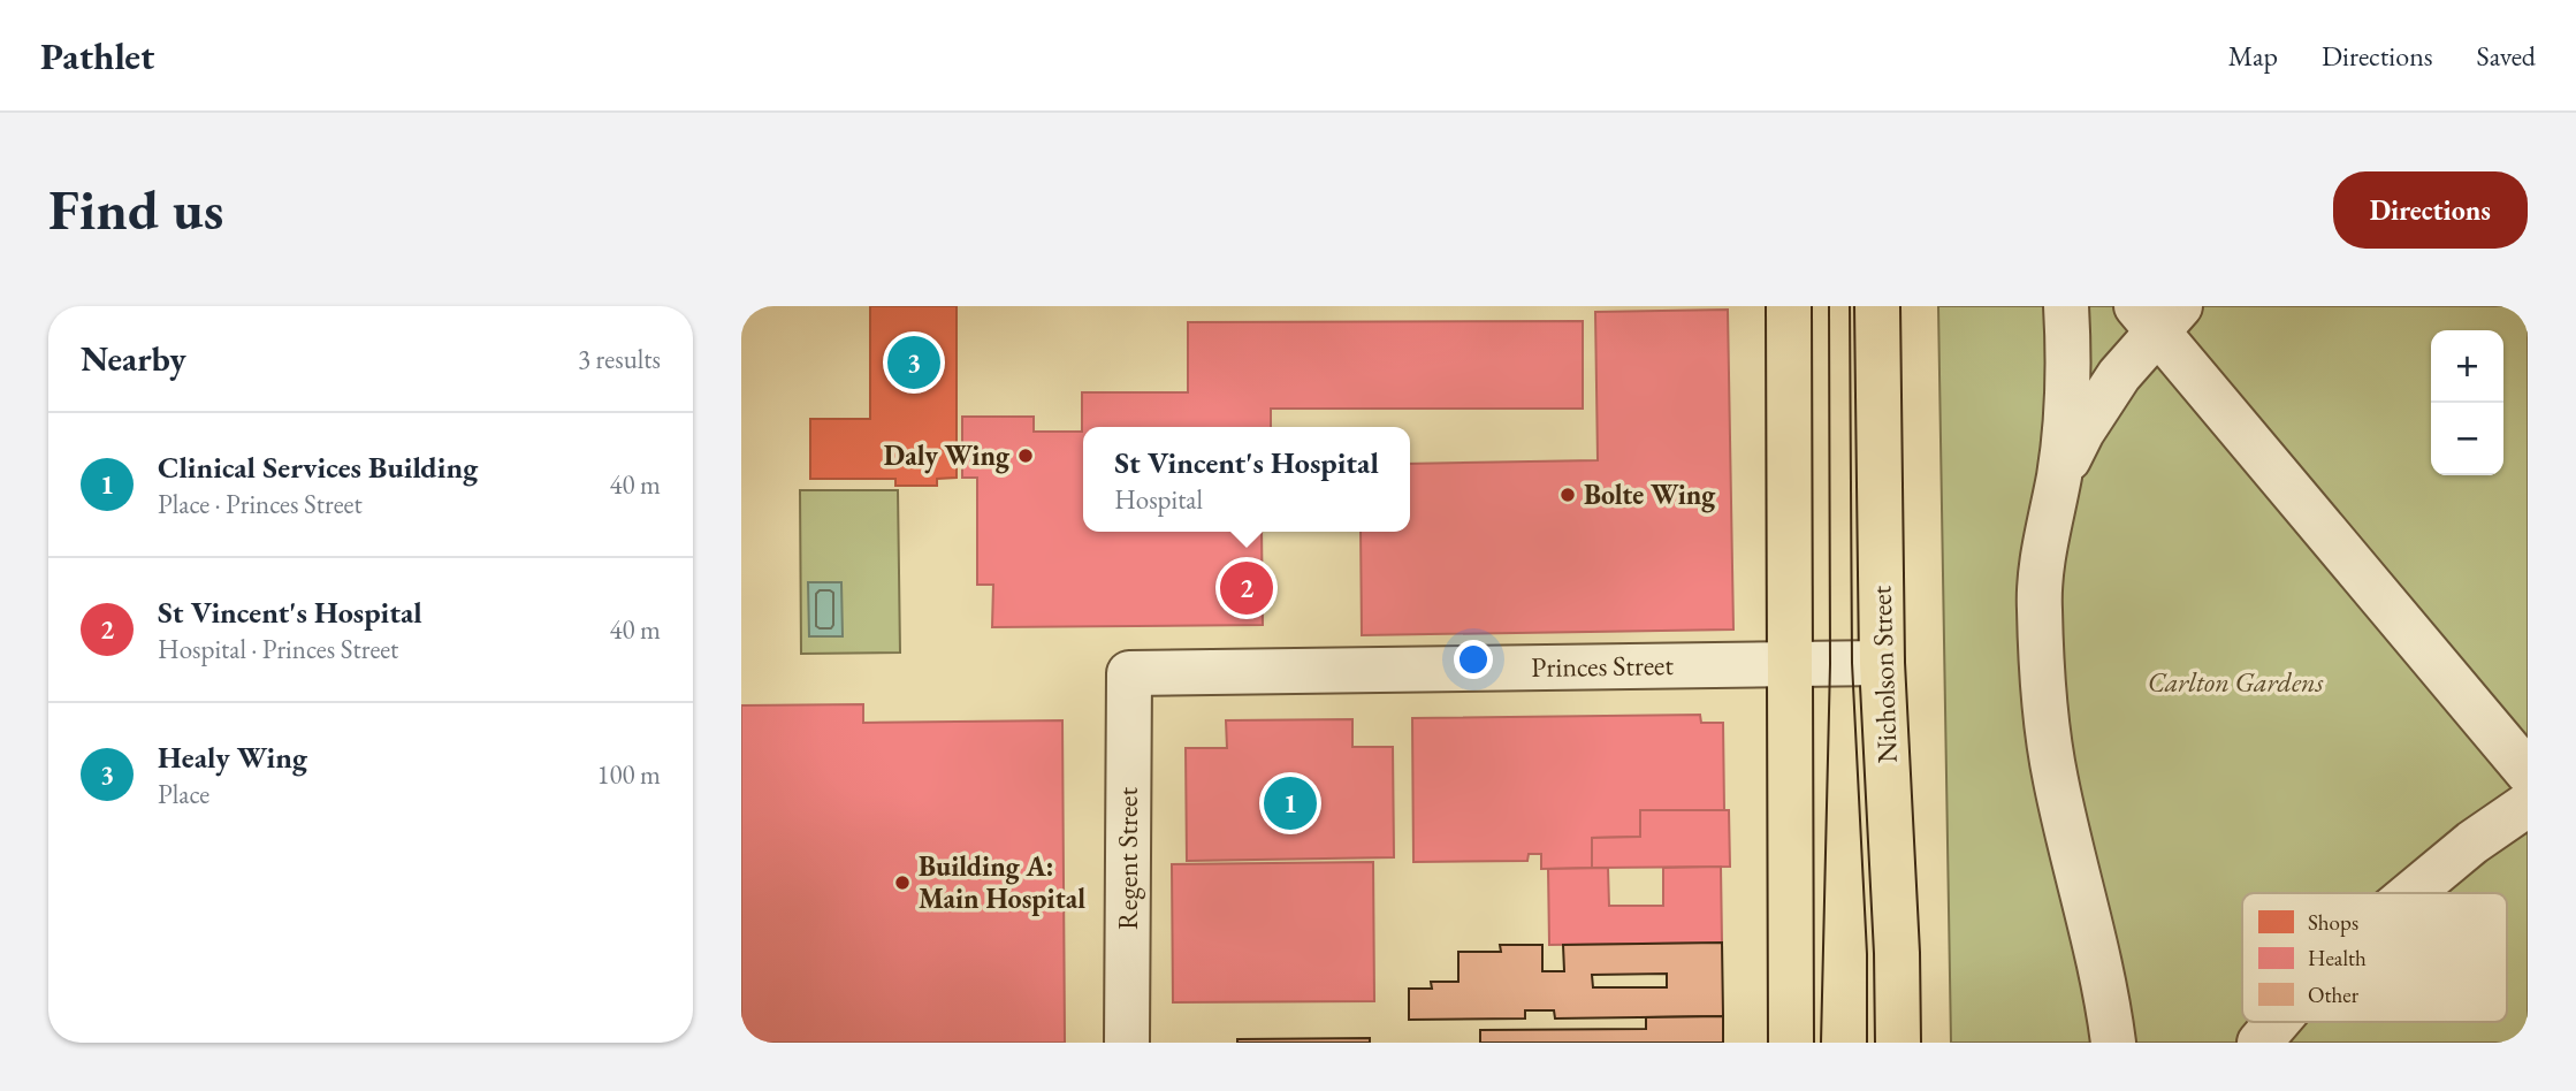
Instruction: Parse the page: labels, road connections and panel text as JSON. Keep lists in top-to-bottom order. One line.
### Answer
{"streets":{"main road":["Nicholson Street"],"street":["Princes Street","Regent Street"]},"crossings":[["Princes Street","Nicholson Street"],["Princes Street","Regent Street"]],"parks":["Carlton Gardens"],"places":["Daly Wing","Bolte Wing","Building A: Main Hospital"],"legend":["Shops","Health","Other"],"page":{"header":"Pathlet","nav":["Map","Directions","Saved"],"buttons":"Directions","title":"Find us","heading":["Nearby","3 results"],"map_buttons":["+","−"],"pins":["3","2","1"],"list":[{"mark":"1","name":"Clinical Services Building","note":"Place · Princes Street","value":"40 m"},{"mark":"2","name":"St Vincent's Hospital","note":"Hospital · Princes Street","value":"40 m"},{"mark":"3","name":"Healy Wing","note":"Place","value":"100 m"}],"popup":["St Vincent's Hospital","Hospital"]}}
